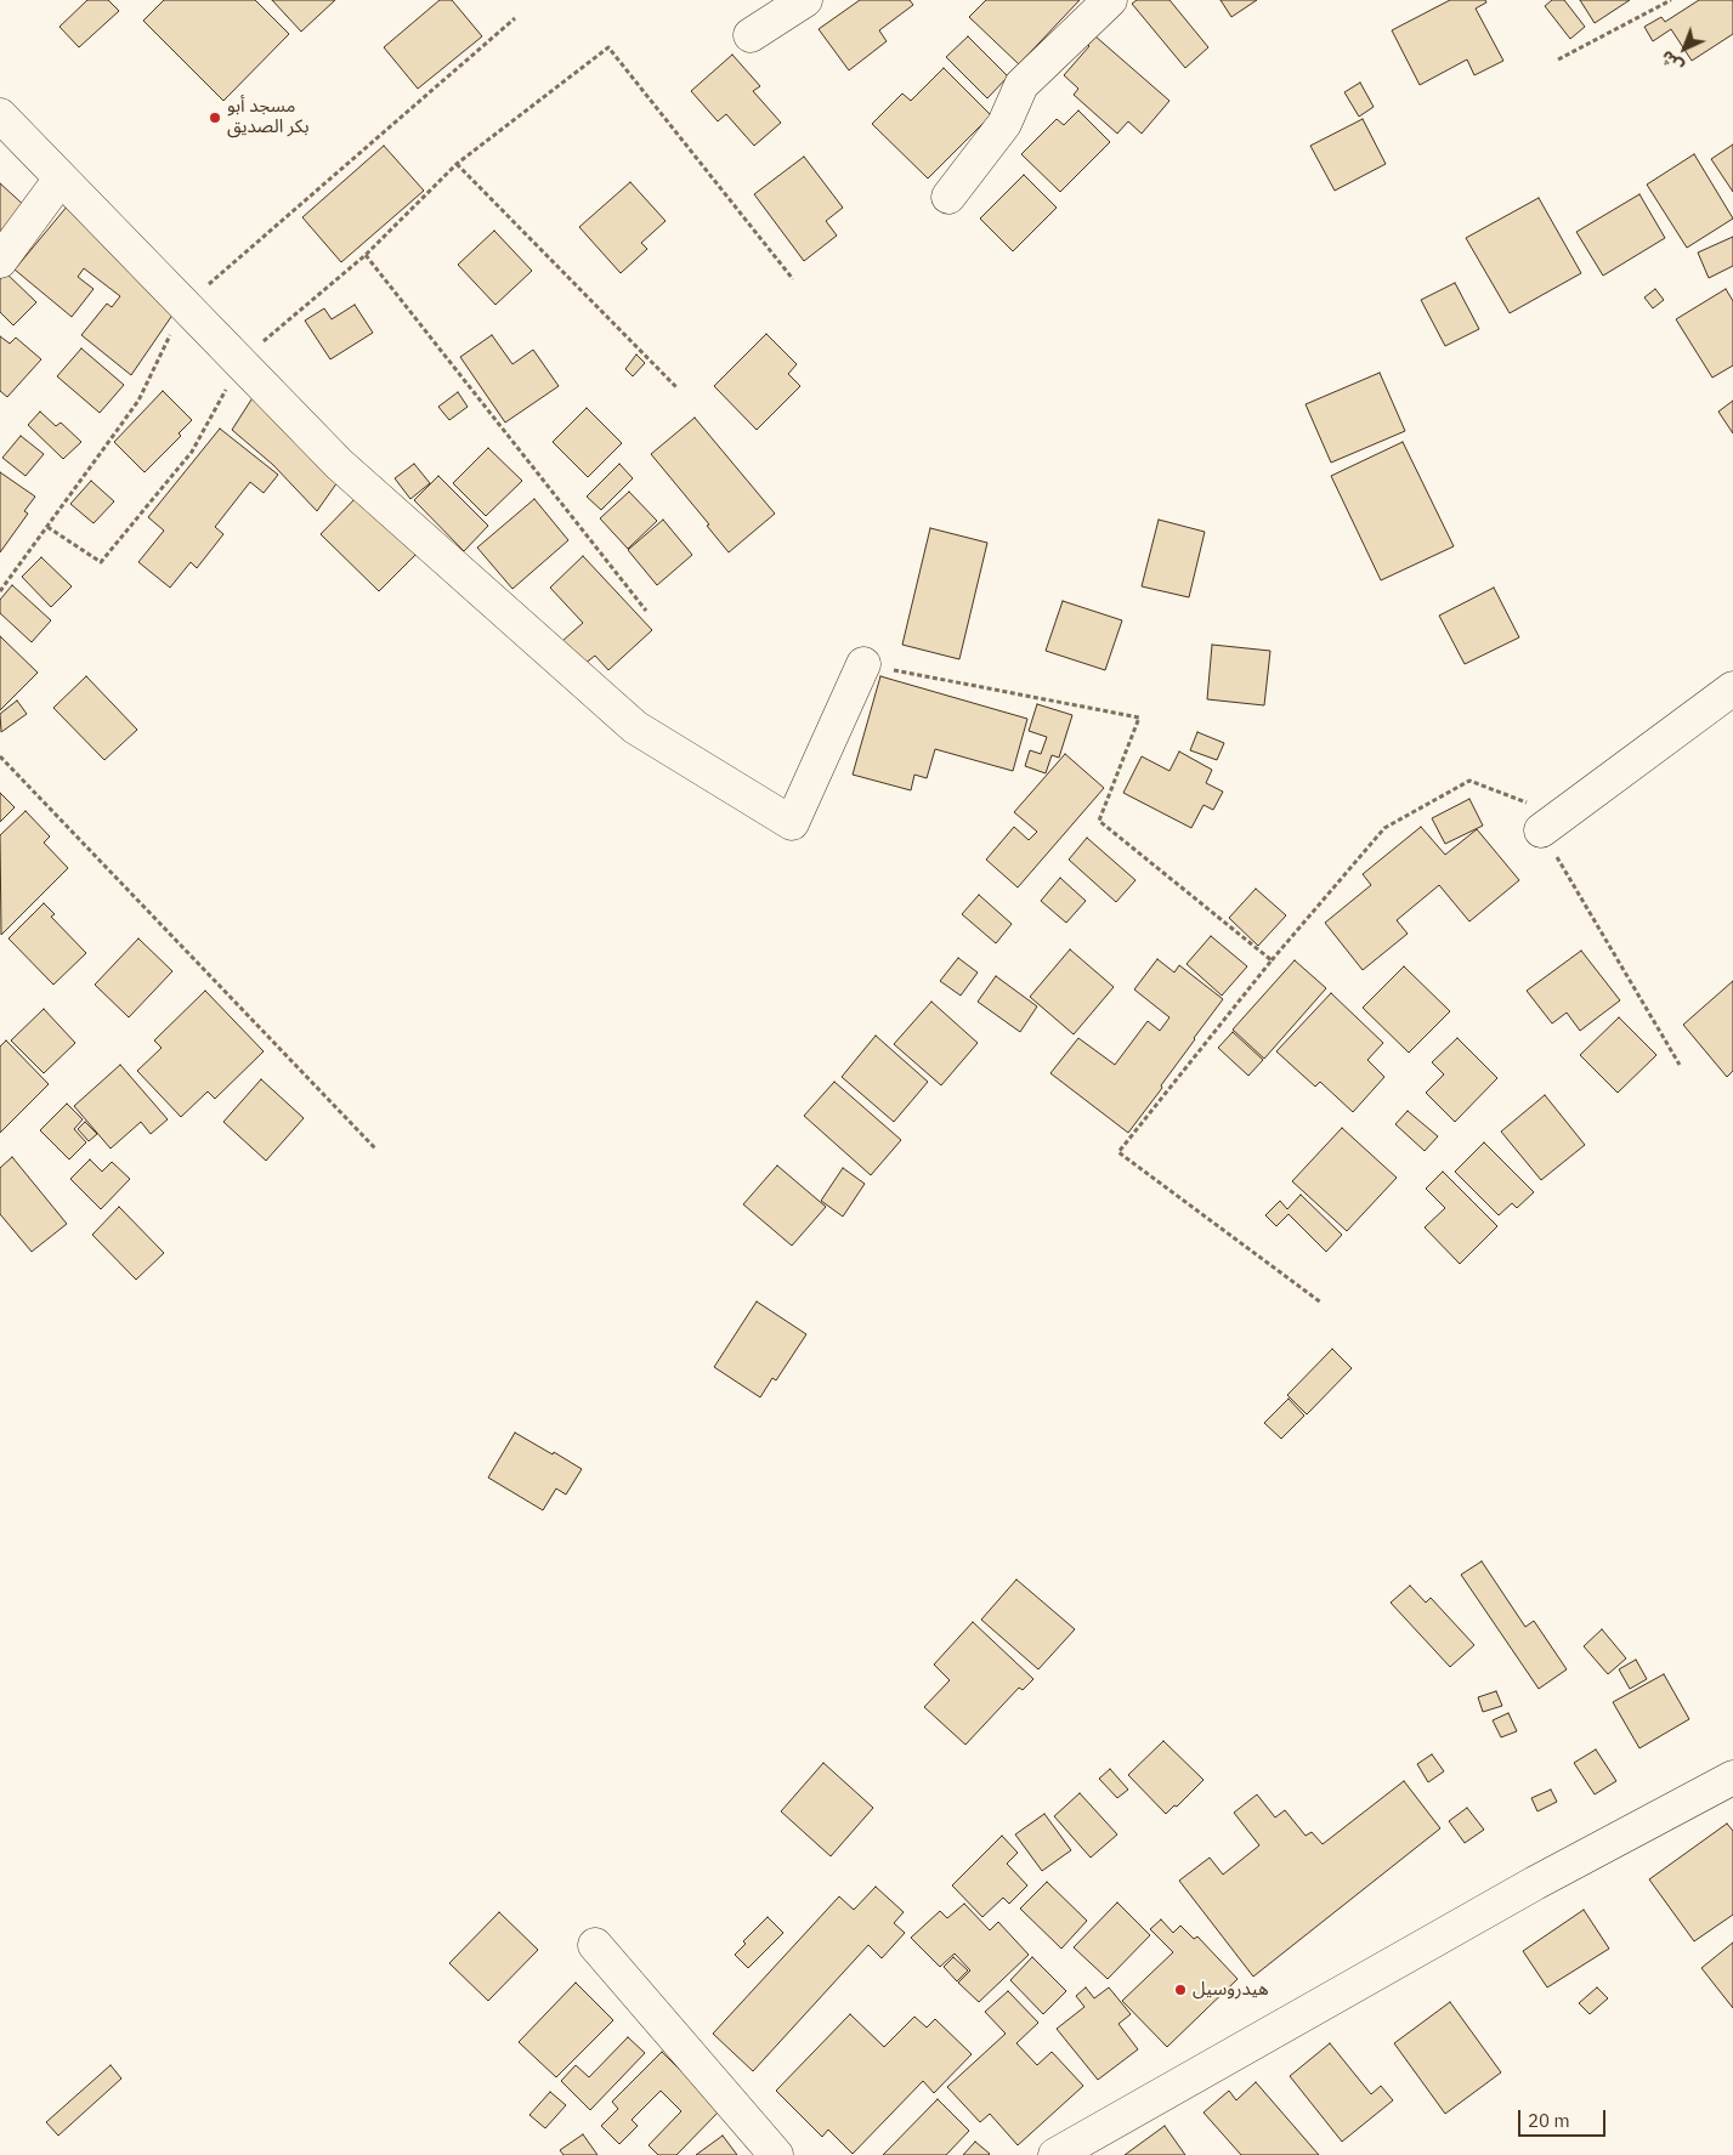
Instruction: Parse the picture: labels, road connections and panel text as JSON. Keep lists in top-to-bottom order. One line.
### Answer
{"places":["مسجد أبو بكر الصديق","هيدروسيل"],"scale_bar":"20 m","north":"bottom left"}
